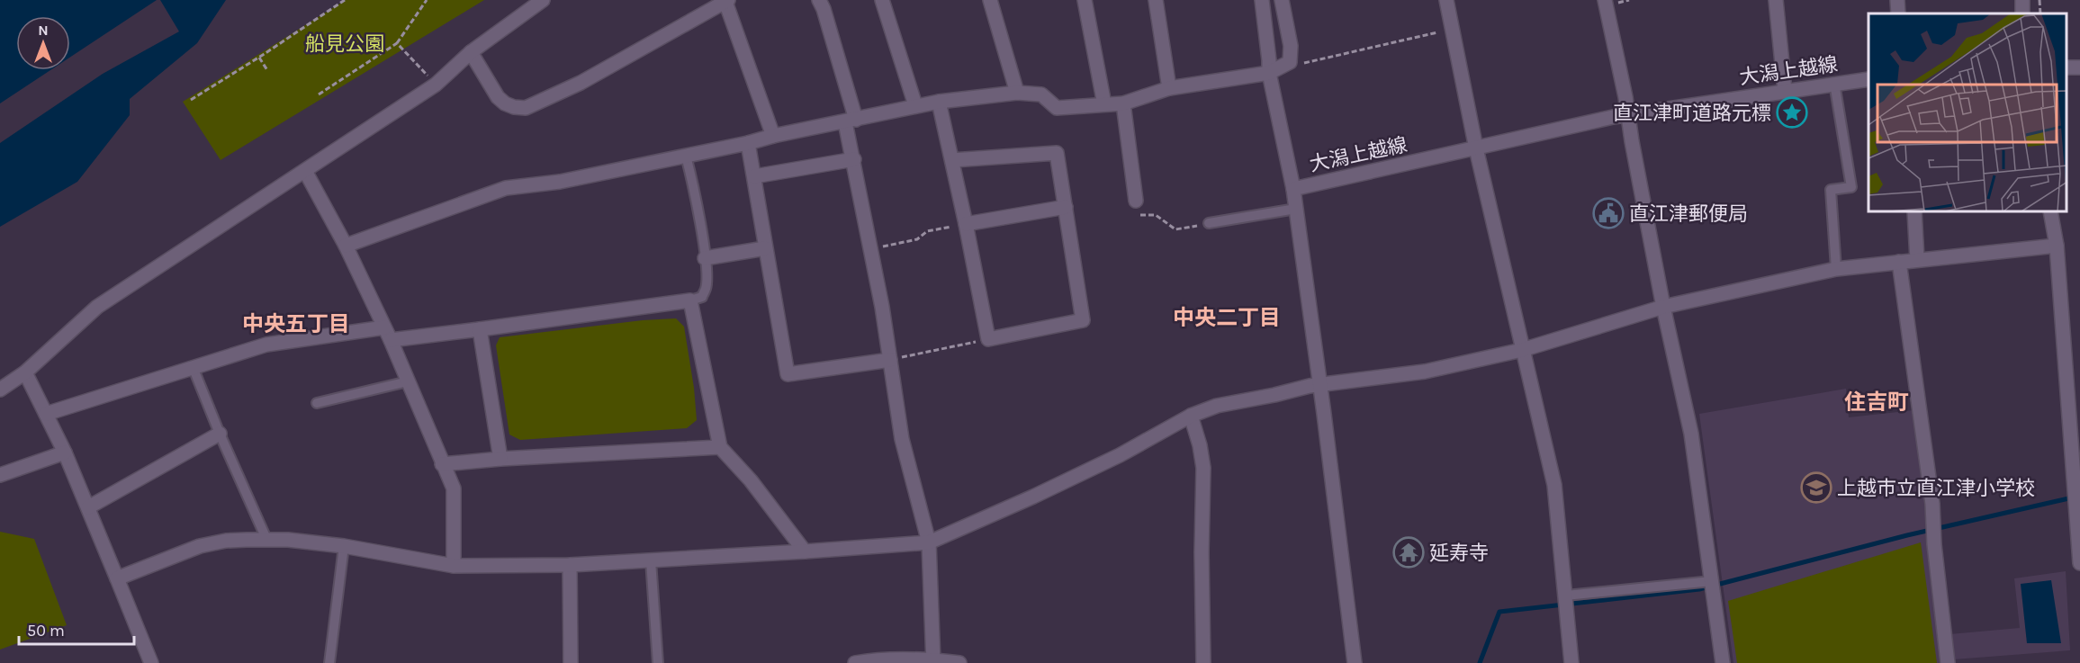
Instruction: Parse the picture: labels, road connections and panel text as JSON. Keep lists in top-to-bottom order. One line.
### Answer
{"streets":{"street":["大潟上越線"]},"districts":["中央二丁目","中央五丁目","住吉町"],"parks":["船見公園"],"places":{"place":["直江津町道路元標"],"public building":["直江津郵便局"],"school or university":["上越市立直江津小学校"],"temple":["延寿寺"]},"scale_bar":"50 m","north":"top"}
